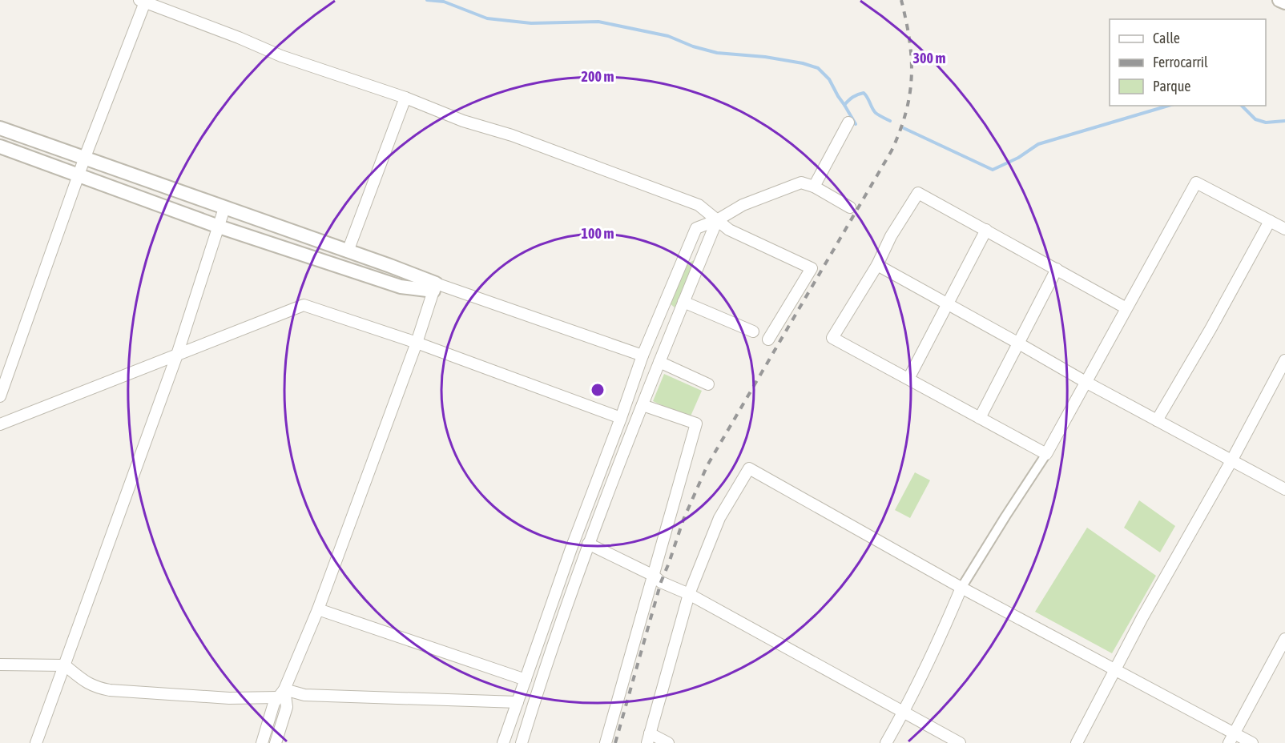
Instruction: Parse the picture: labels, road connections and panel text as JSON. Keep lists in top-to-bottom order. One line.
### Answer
{"legend":["Calle","Ferrocarril","Parque"],"rings":["300 m","200 m","100 m"]}
